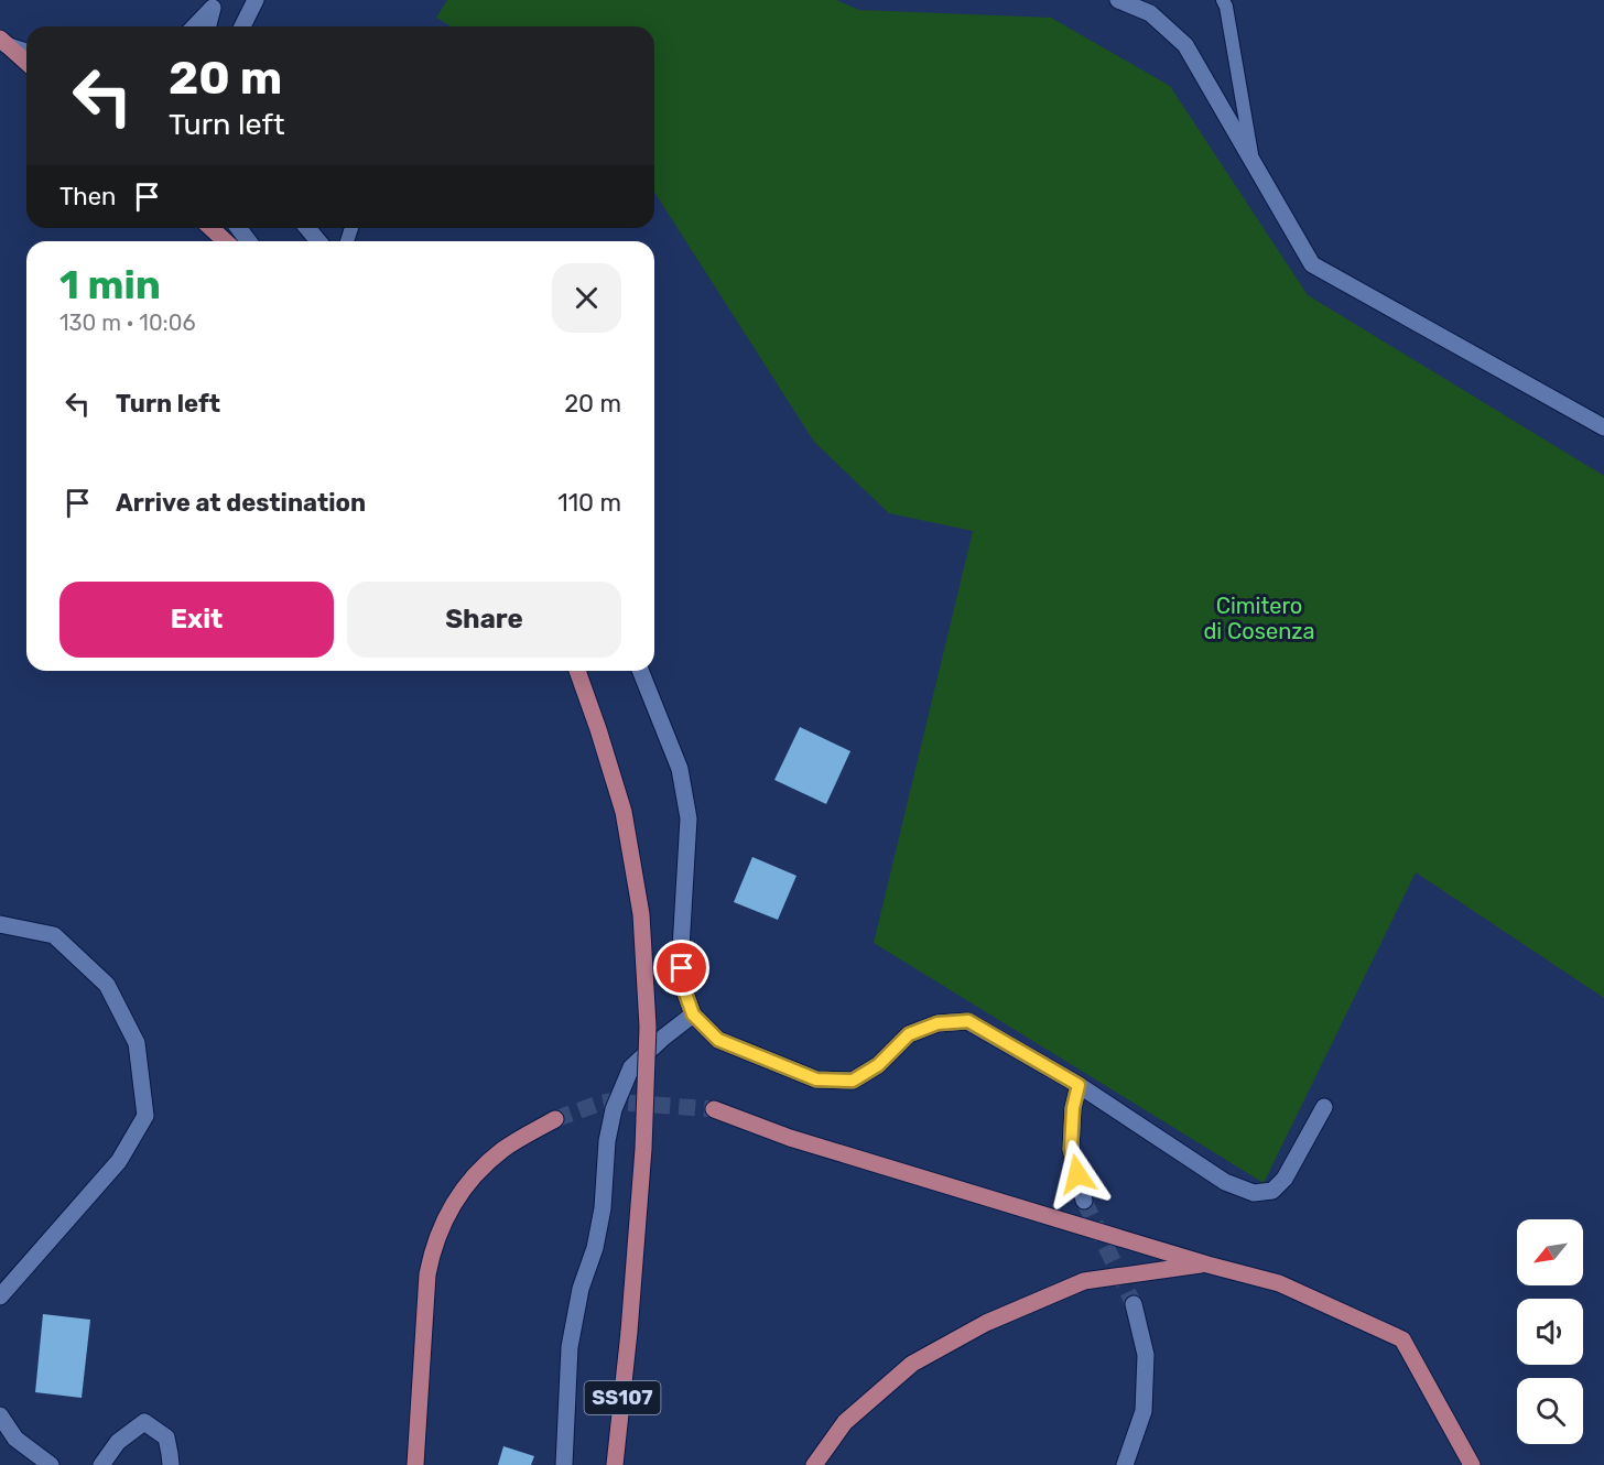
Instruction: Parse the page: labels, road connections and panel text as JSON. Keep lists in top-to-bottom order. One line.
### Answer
{"streets":{"main road":["SS107"]},"parks":["Cimitero di Cosenza"],"north":"bottom left","page":{"turn":["20 m","Turn left"],"then":"Then","heading":["1 min","130 m · 10:06"],"list":[{"name":"Turn left","value":"20 m"},{"name":"Arrive at destination","value":"110 m"}],"buttons":["Exit","Share"]}}
